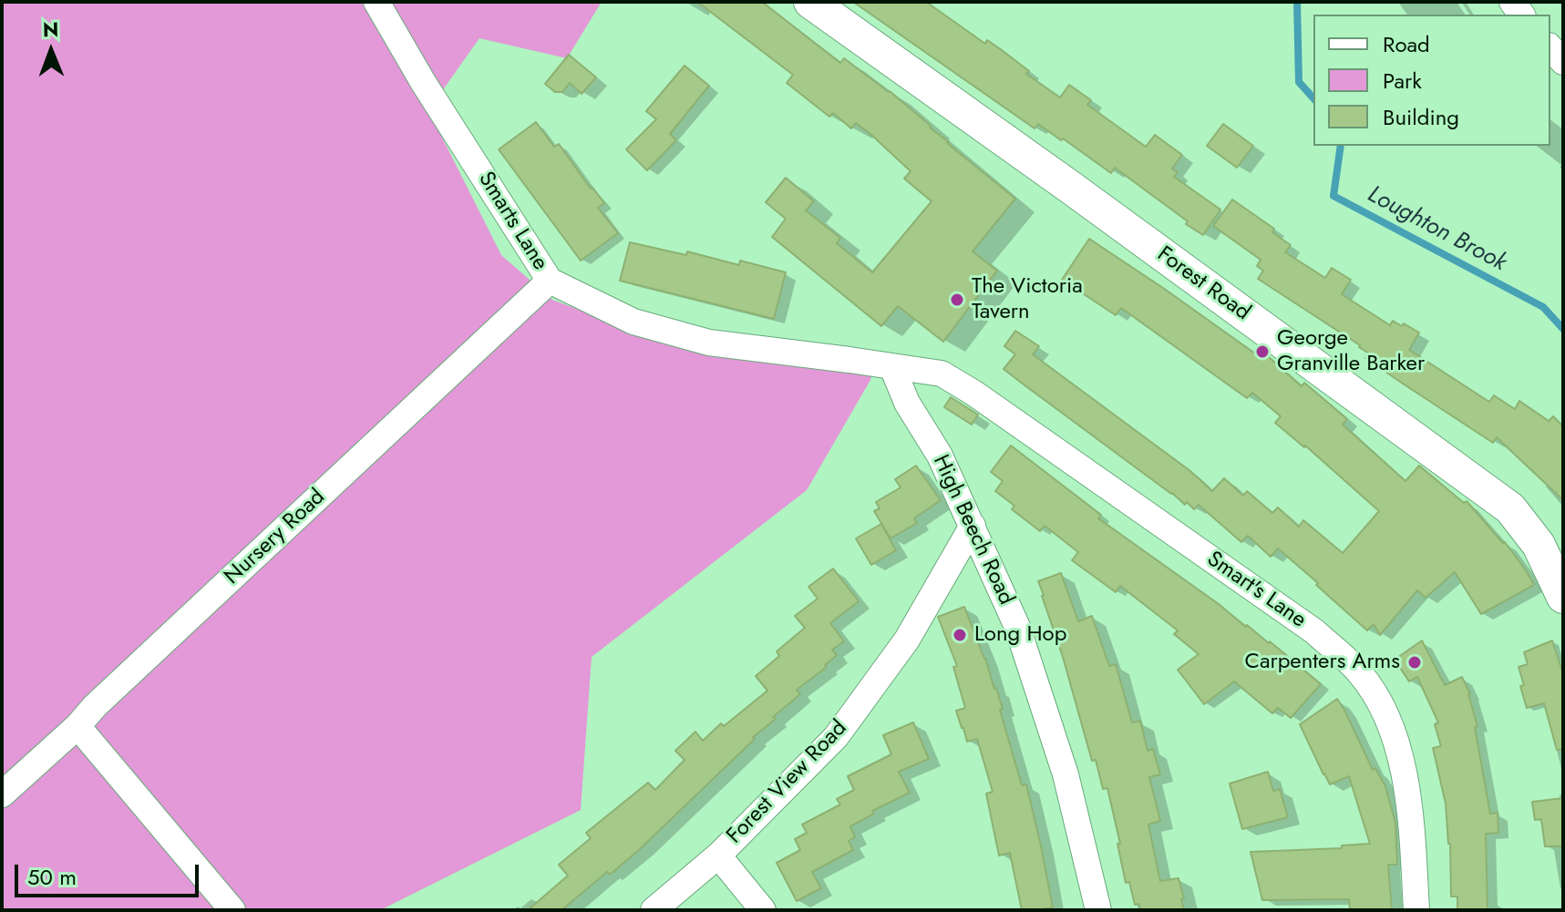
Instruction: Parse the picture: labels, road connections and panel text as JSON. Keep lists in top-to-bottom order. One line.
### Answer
{"streets":{"street":["Smarts Lane","Forest Road","High Beech Road","Nursery Road","Smart's Lane","Forest View Road"]},"crossings":[["Smarts Lane","High Beech Road"],["Smarts Lane","Nursery Road"],["Smarts Lane","Smart's Lane"],["High Beech Road","Forest View Road"]],"water":["Loughton Brook"],"places":["The Victoria Tavern","George Granville Barker","Long Hop","Carpenters Arms"],"legend":["Road","Park","Building"],"scale_bar":"50 m","north":"top"}
